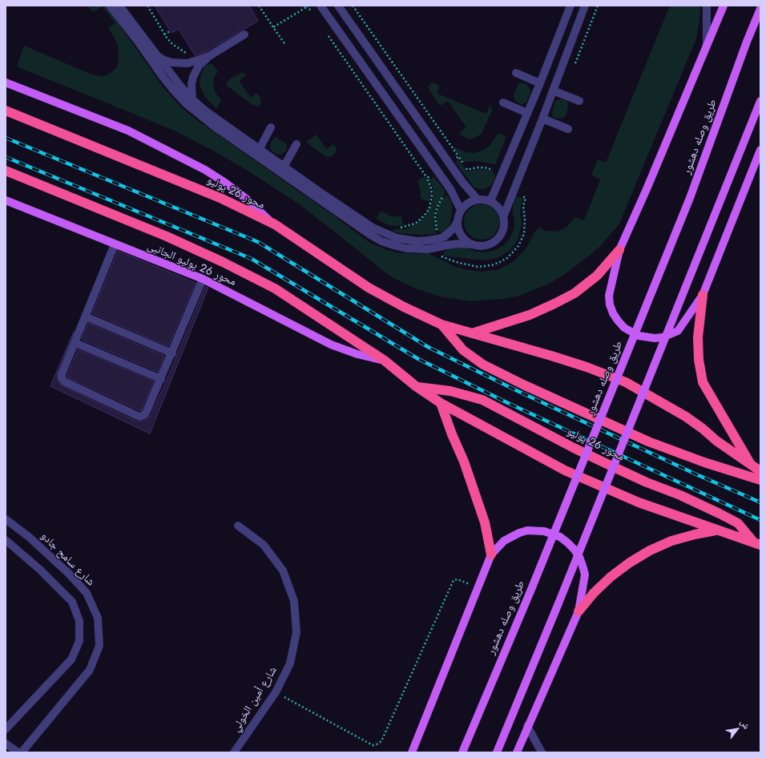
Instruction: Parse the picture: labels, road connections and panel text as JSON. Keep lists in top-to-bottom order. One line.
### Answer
{"streets":{"highway":["محور 26 يوليو"],"main road":["طريق وصله دهشور","محور 26 يوليو الجانبى"],"street":["شارع سامح جادو","شارع أمين الخولي"]},"crossings":[["محور 26 يوليو","محور 26 يوليو الجانبى"]],"north":"top right"}
